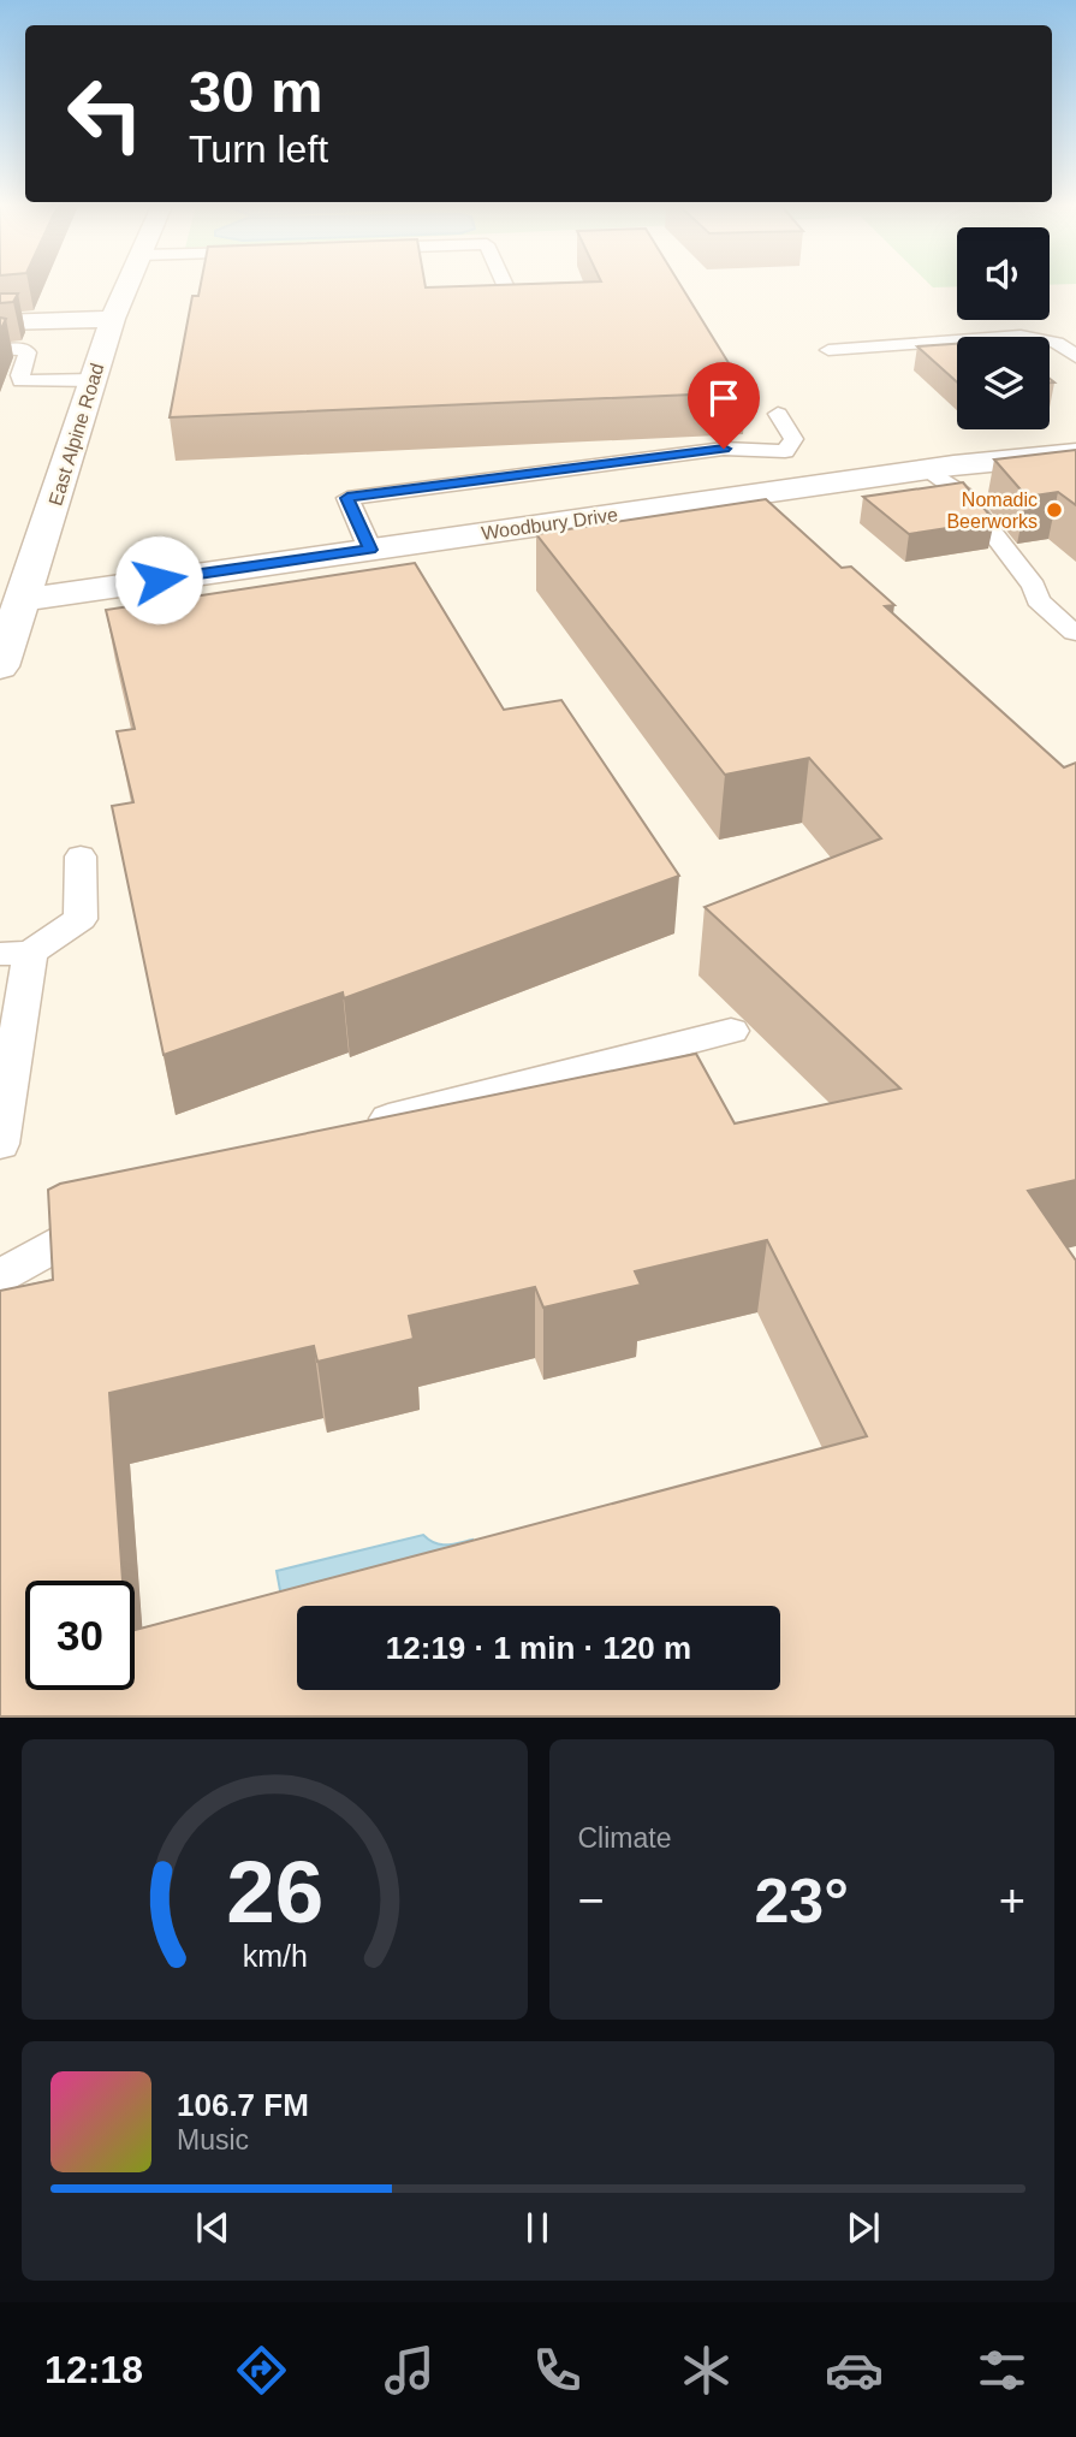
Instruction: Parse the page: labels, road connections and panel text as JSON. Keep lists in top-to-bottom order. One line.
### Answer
{"streets":{"street":["East Alpine Road","Woodbury Drive"]},"crossings":[["East Alpine Road","Woodbury Drive"]],"places":["Nomadic Beerworks"],"page":{"turn":["30 m","Turn left"],"limit":"30","trip":"12:19 · 1 min · 120 m","tile":"Climate","heat":["−","23°","+"],"song":["106.7 FM","Music"],"tabs":"12:18","gauge":["26","km/h"]}}
